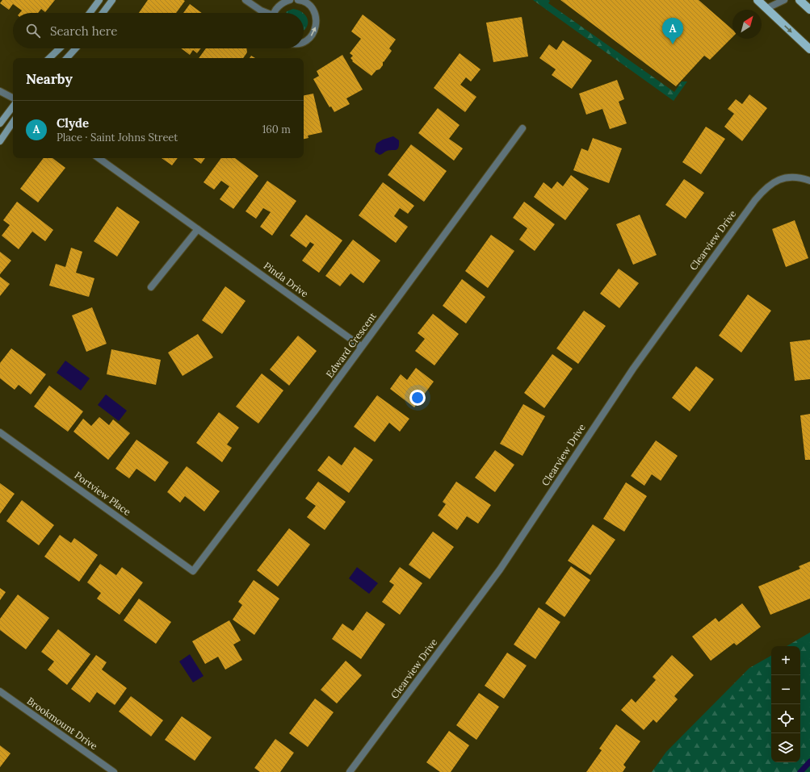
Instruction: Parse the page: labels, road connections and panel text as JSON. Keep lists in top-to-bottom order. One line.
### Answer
{"streets":{"street":["Clearview Drive","Pinda Drive","Edward Crescent","Portview Place","Brookmount Drive"]},"crossings":[["Pinda Drive","Edward Crescent"],["Edward Crescent","Portview Place"]],"north":"top right","page":{"search":"Search here","pins":"A","heading":"Nearby","list":[{"mark":"A","name":"Clyde","note":"Place · Saint Johns Street","value":"160 m"}],"map_buttons":["+","−"]}}
